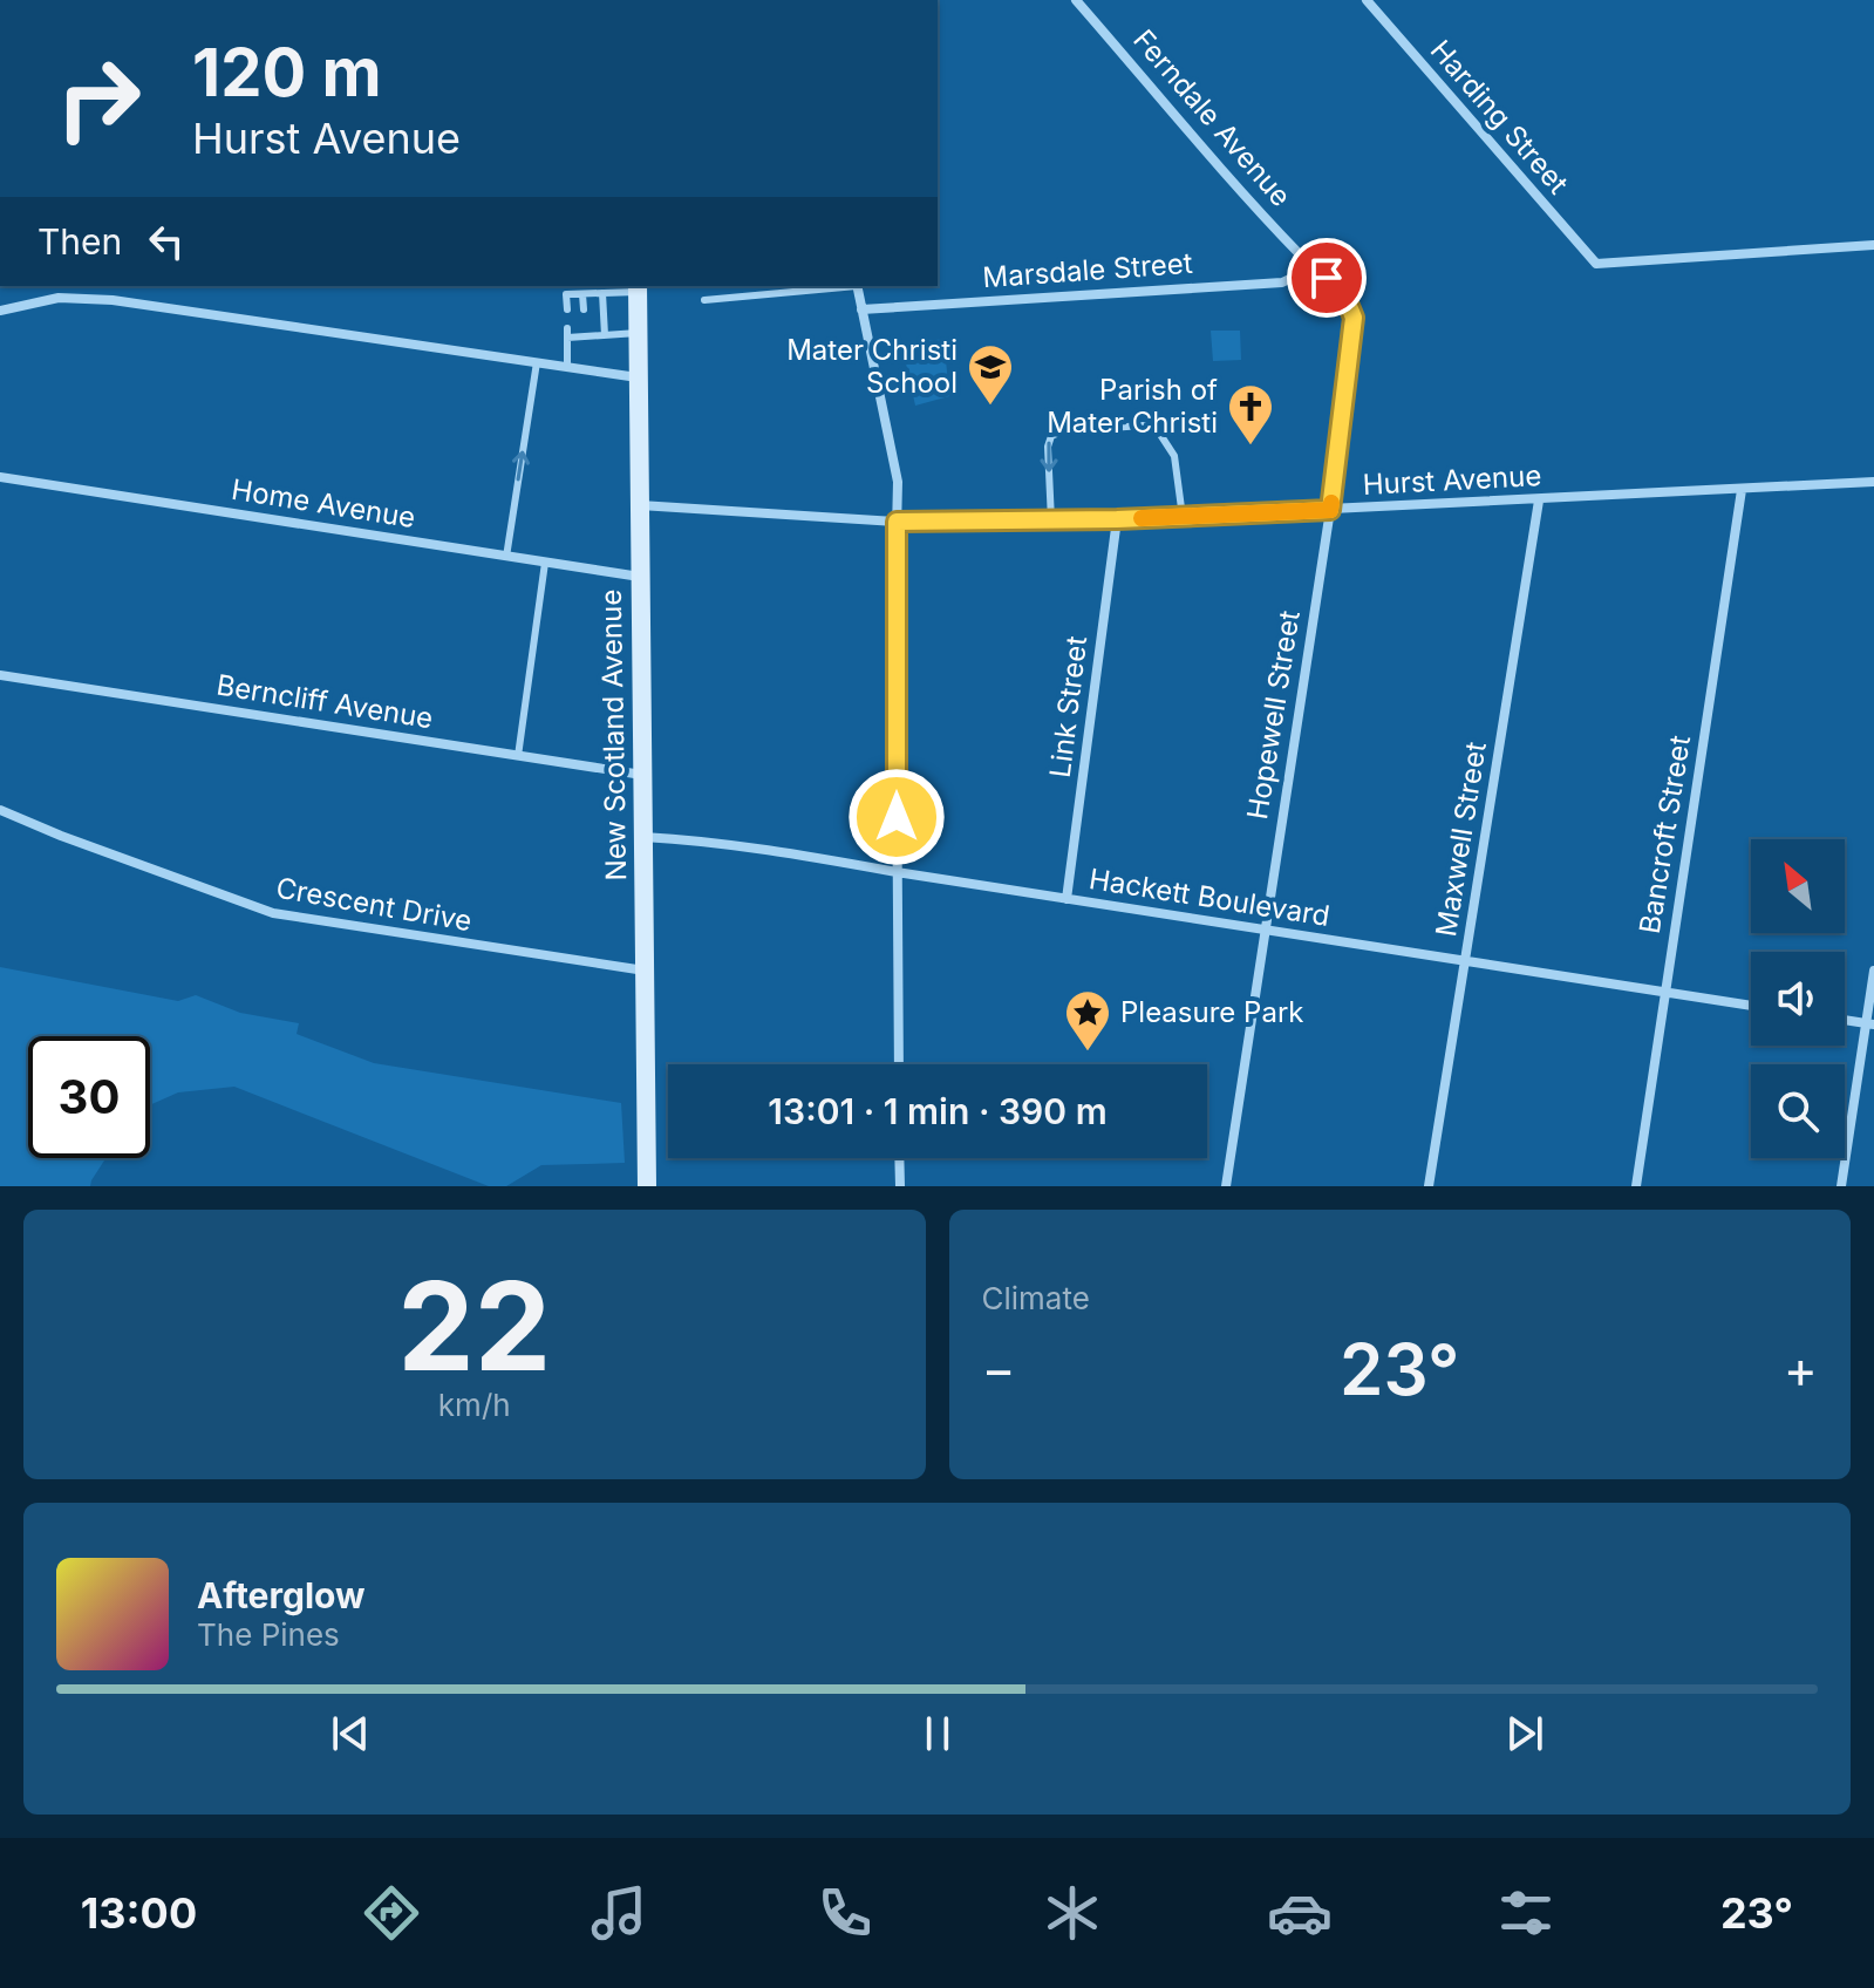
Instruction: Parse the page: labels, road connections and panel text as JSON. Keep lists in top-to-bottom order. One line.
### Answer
{"streets":{"street":["Harding Street","Ferndale Avenue","Marsdale Street","Hurst Avenue","Home Avenue","Berncliff Avenue","Link Street","Hopewell Street","New Scotland Avenue","Bancroft Street","Maxwell Street","Hackett Boulevard","Crescent Drive"]},"crossings":[["Ferndale Avenue","Marsdale Street"],["Ferndale Avenue","Hopewell Street"],["Marsdale Street","Hopewell Street"],["Hurst Avenue","Link Street"],["Hurst Avenue","Hopewell Street"],["Hurst Avenue","New Scotland Avenue"],["Hurst Avenue","Bancroft Street"],["Hurst Avenue","Maxwell Street"],["Home Avenue","New Scotland Avenue"],["Berncliff Avenue","New Scotland Avenue"],["Link Street","Hackett Boulevard"],["Hopewell Street","Hackett Boulevard"],["New Scotland Avenue","Hackett Boulevard"],["New Scotland Avenue","Crescent Drive"],["Bancroft Street","Hackett Boulevard"],["Maxwell Street","Hackett Boulevard"]],"places":{"school or university":["Mater Christi School"],"church":["Parish of Mater Christi"],"place":["Pleasure Park"]},"north":"top left","page":{"turn":["120 m","Hurst Avenue"],"then":"Then","limit":"30","trip":"13:01 · 1 min · 390 m","tile":[["22","km/h"],"Climate"],"heat":["−","23°","+"],"song":["Afterglow","The Pines"],"tabs":["13:00","23°"]}}
